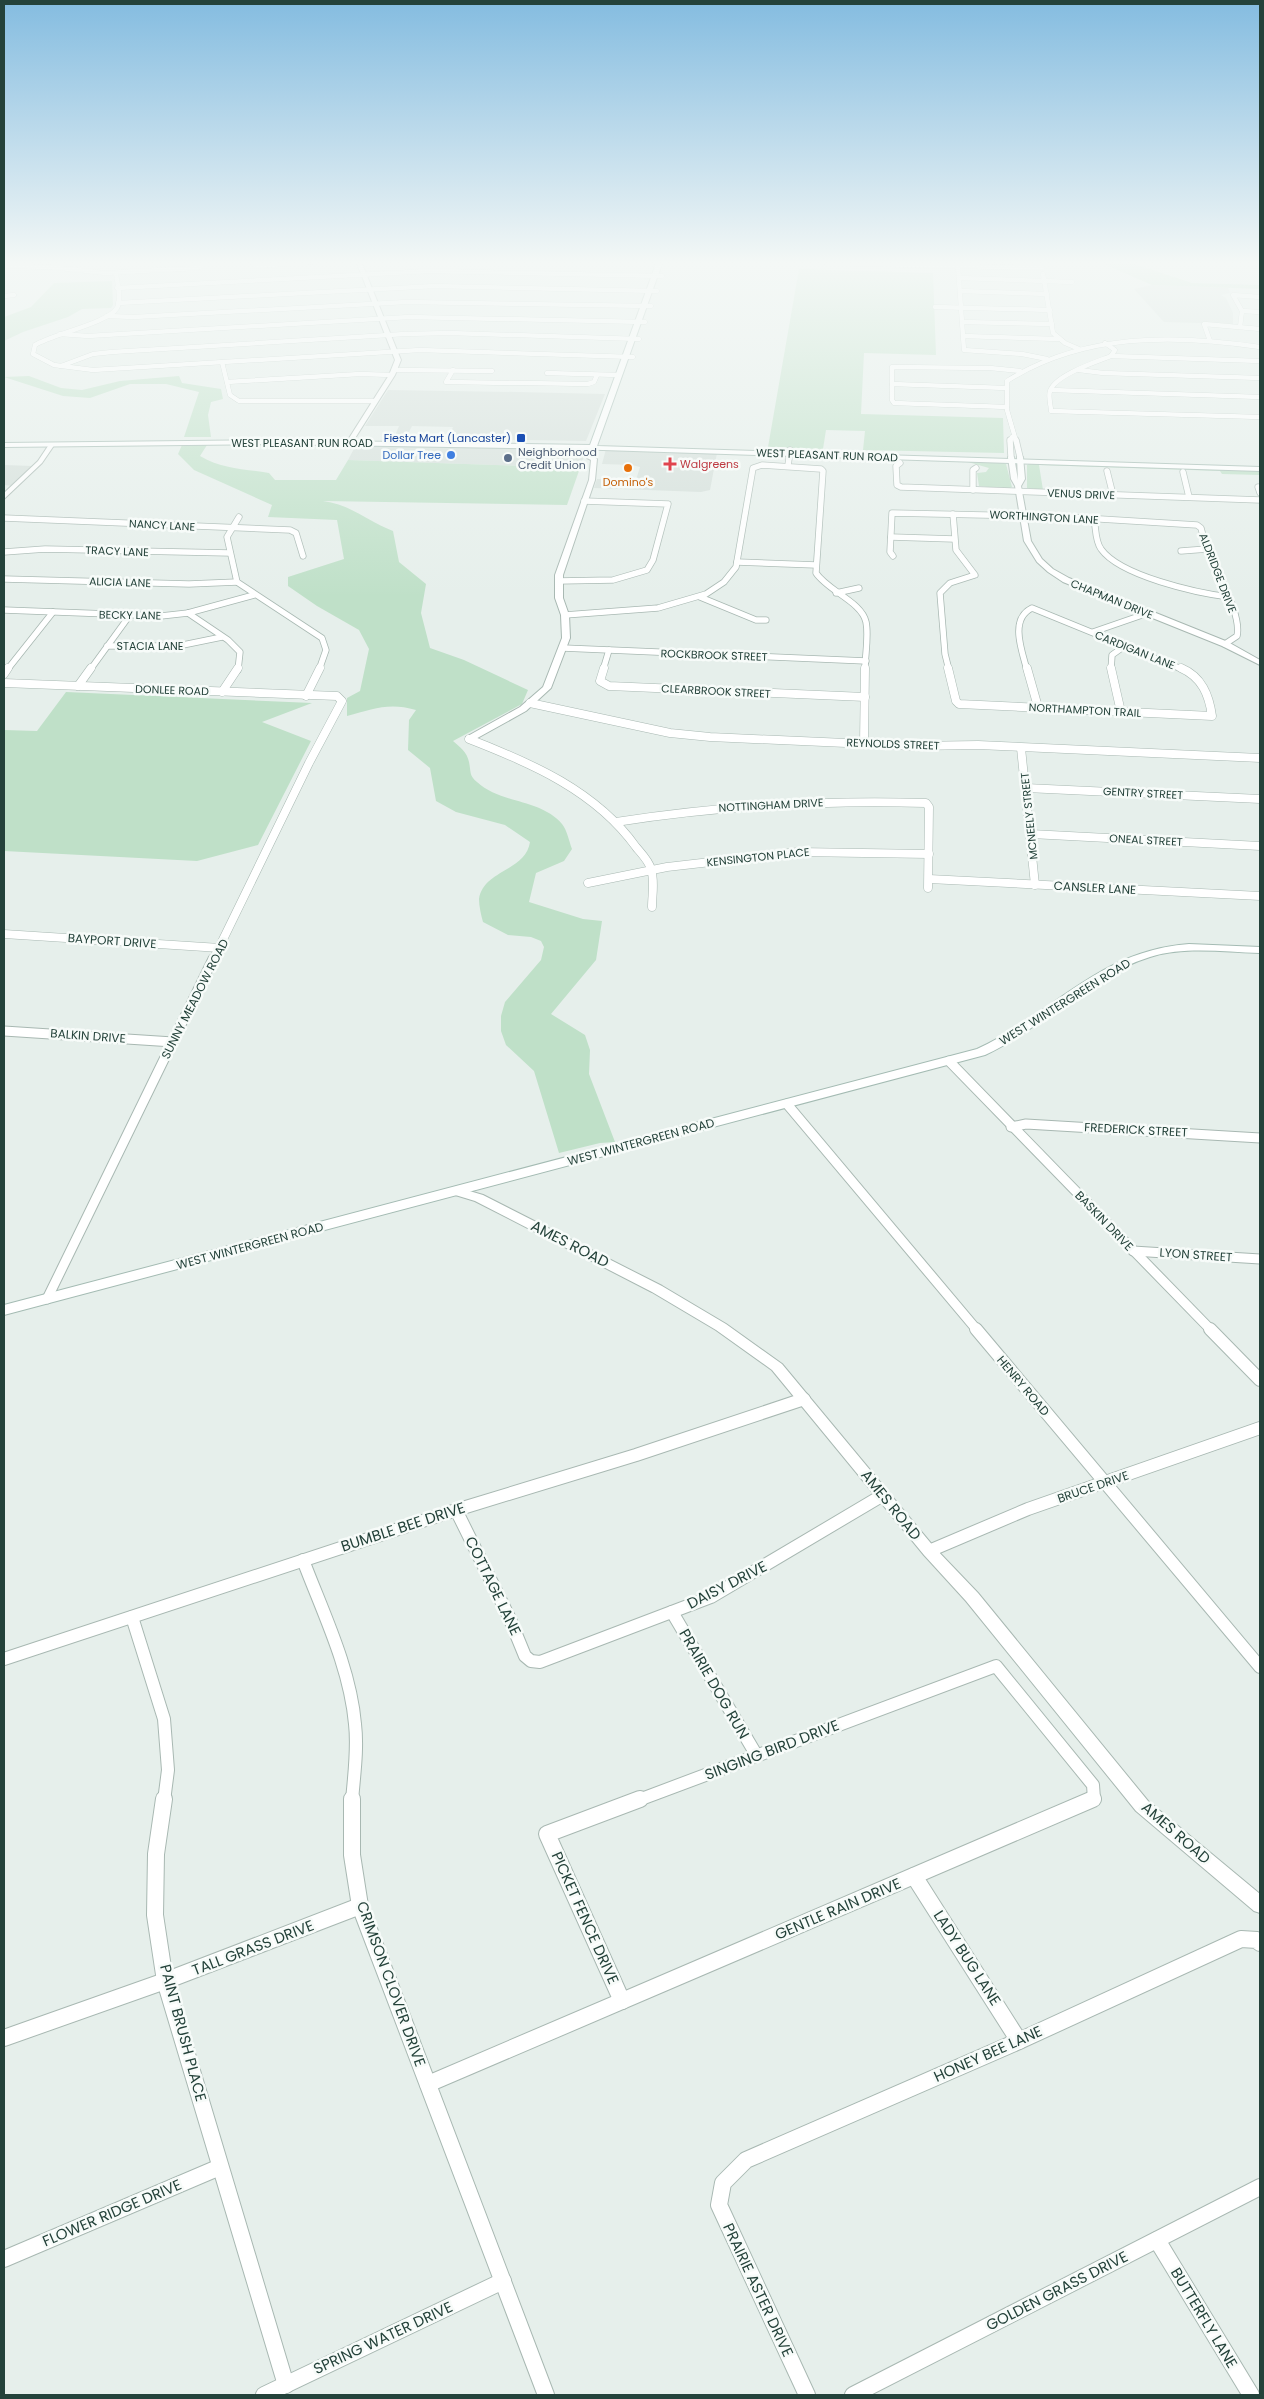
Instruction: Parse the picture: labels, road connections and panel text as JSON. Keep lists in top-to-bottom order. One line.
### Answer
{"streets":{"main road":["WEST PLEASANT RUN ROAD","WEST WINTERGREEN ROAD"],"street":["VENUS DRIVE","WORTHINGTON LANE","NANCY LANE","TRACY LANE","ALDRIDGE DRIVE","ALICIA LANE","CHAPMAN DRIVE","BECKY LANE","STACIA LANE","CARDIGAN LANE","ROCKBROOK STREET","DONLEE ROAD","CLEARBROOK STREET","NORTHAMPTON TRAIL","REYNOLDS STREET","GENTRY STREET","NOTTINGHAM DRIVE","MCNEELY STREET","ONEAL STREET","KENSINGTON PLACE","CANSLER LANE","BAYPORT DRIVE","SUNNY MEADOW ROAD","BALKIN DRIVE","FREDERICK STREET","BASKIN DRIVE","AMES ROAD","LYON STREET","HENRY ROAD","BRUCE DRIVE","BUMBLE BEE DRIVE","DAISY DRIVE","COTTAGE LANE","PRAIRIE DOG RUN","SINGING BIRD DRIVE","GENTLE RAIN DRIVE","PICKET FENCE DRIVE","TALL GRASS DRIVE","LADY BUG LANE","CRIMSON CLOVER DRIVE","PAINT BRUSH PLACE","HONEY BEE LANE","FLOWER RIDGE DRIVE","PRAIRIE ASTER DRIVE","GOLDEN GRASS DRIVE","BUTTERFLY LANE","SPRING WATER DRIVE"]},"crossings":[["WEST PLEASANT RUN ROAD","CHAPMAN DRIVE"],["VENUS DRIVE","CHAPMAN DRIVE"],["WORTHINGTON LANE","ALDRIDGE DRIVE"],["WORTHINGTON LANE","CHAPMAN DRIVE"],["ALDRIDGE DRIVE","CHAPMAN DRIVE"],["CARDIGAN LANE","NORTHAMPTON TRAIL"],["ROCKBROOK STREET","CLEARBROOK STREET"],["DONLEE ROAD","SUNNY MEADOW ROAD"],["REYNOLDS STREET","MCNEELY STREET"],["GENTRY STREET","MCNEELY STREET"],["NOTTINGHAM DRIVE","KENSINGTON PLACE"],["NOTTINGHAM DRIVE","CANSLER LANE"],["MCNEELY STREET","ONEAL STREET"],["MCNEELY STREET","CANSLER LANE"],["KENSINGTON PLACE","CANSLER LANE"],["BAYPORT DRIVE","SUNNY MEADOW ROAD"],["SUNNY MEADOW ROAD","WEST WINTERGREEN ROAD"],["SUNNY MEADOW ROAD","BALKIN DRIVE"],["WEST WINTERGREEN ROAD","BASKIN DRIVE"],["WEST WINTERGREEN ROAD","AMES ROAD"],["WEST WINTERGREEN ROAD","HENRY ROAD"],["FREDERICK STREET","BASKIN DRIVE"],["BASKIN DRIVE","LYON STREET"],["AMES ROAD","BRUCE DRIVE"],["AMES ROAD","BUMBLE BEE DRIVE"],["AMES ROAD","DAISY DRIVE"],["HENRY ROAD","BRUCE DRIVE"],["BUMBLE BEE DRIVE","COTTAGE LANE"],["BUMBLE BEE DRIVE","CRIMSON CLOVER DRIVE"],["BUMBLE BEE DRIVE","PAINT BRUSH PLACE"],["DAISY DRIVE","COTTAGE LANE"],["DAISY DRIVE","PRAIRIE DOG RUN"],["PRAIRIE DOG RUN","SINGING BIRD DRIVE"],["SINGING BIRD DRIVE","GENTLE RAIN DRIVE"],["SINGING BIRD DRIVE","PICKET FENCE DRIVE"],["GENTLE RAIN DRIVE","PICKET FENCE DRIVE"],["GENTLE RAIN DRIVE","LADY BUG LANE"],["GENTLE RAIN DRIVE","CRIMSON CLOVER DRIVE"],["TALL GRASS DRIVE","CRIMSON CLOVER DRIVE"],["TALL GRASS DRIVE","PAINT BRUSH PLACE"],["LADY BUG LANE","HONEY BEE LANE"],["CRIMSON CLOVER DRIVE","SPRING WATER DRIVE"],["PAINT BRUSH PLACE","FLOWER RIDGE DRIVE"],["PAINT BRUSH PLACE","SPRING WATER DRIVE"],["HONEY BEE LANE","PRAIRIE ASTER DRIVE"],["GOLDEN GRASS DRIVE","BUTTERFLY LANE"]],"places":{"transit":["Fiesta Mart (Lancaster)"],"other":["Dollar Tree","Neighborhood Credit Union","Domino's"],"health":["Walgreens"]}}
